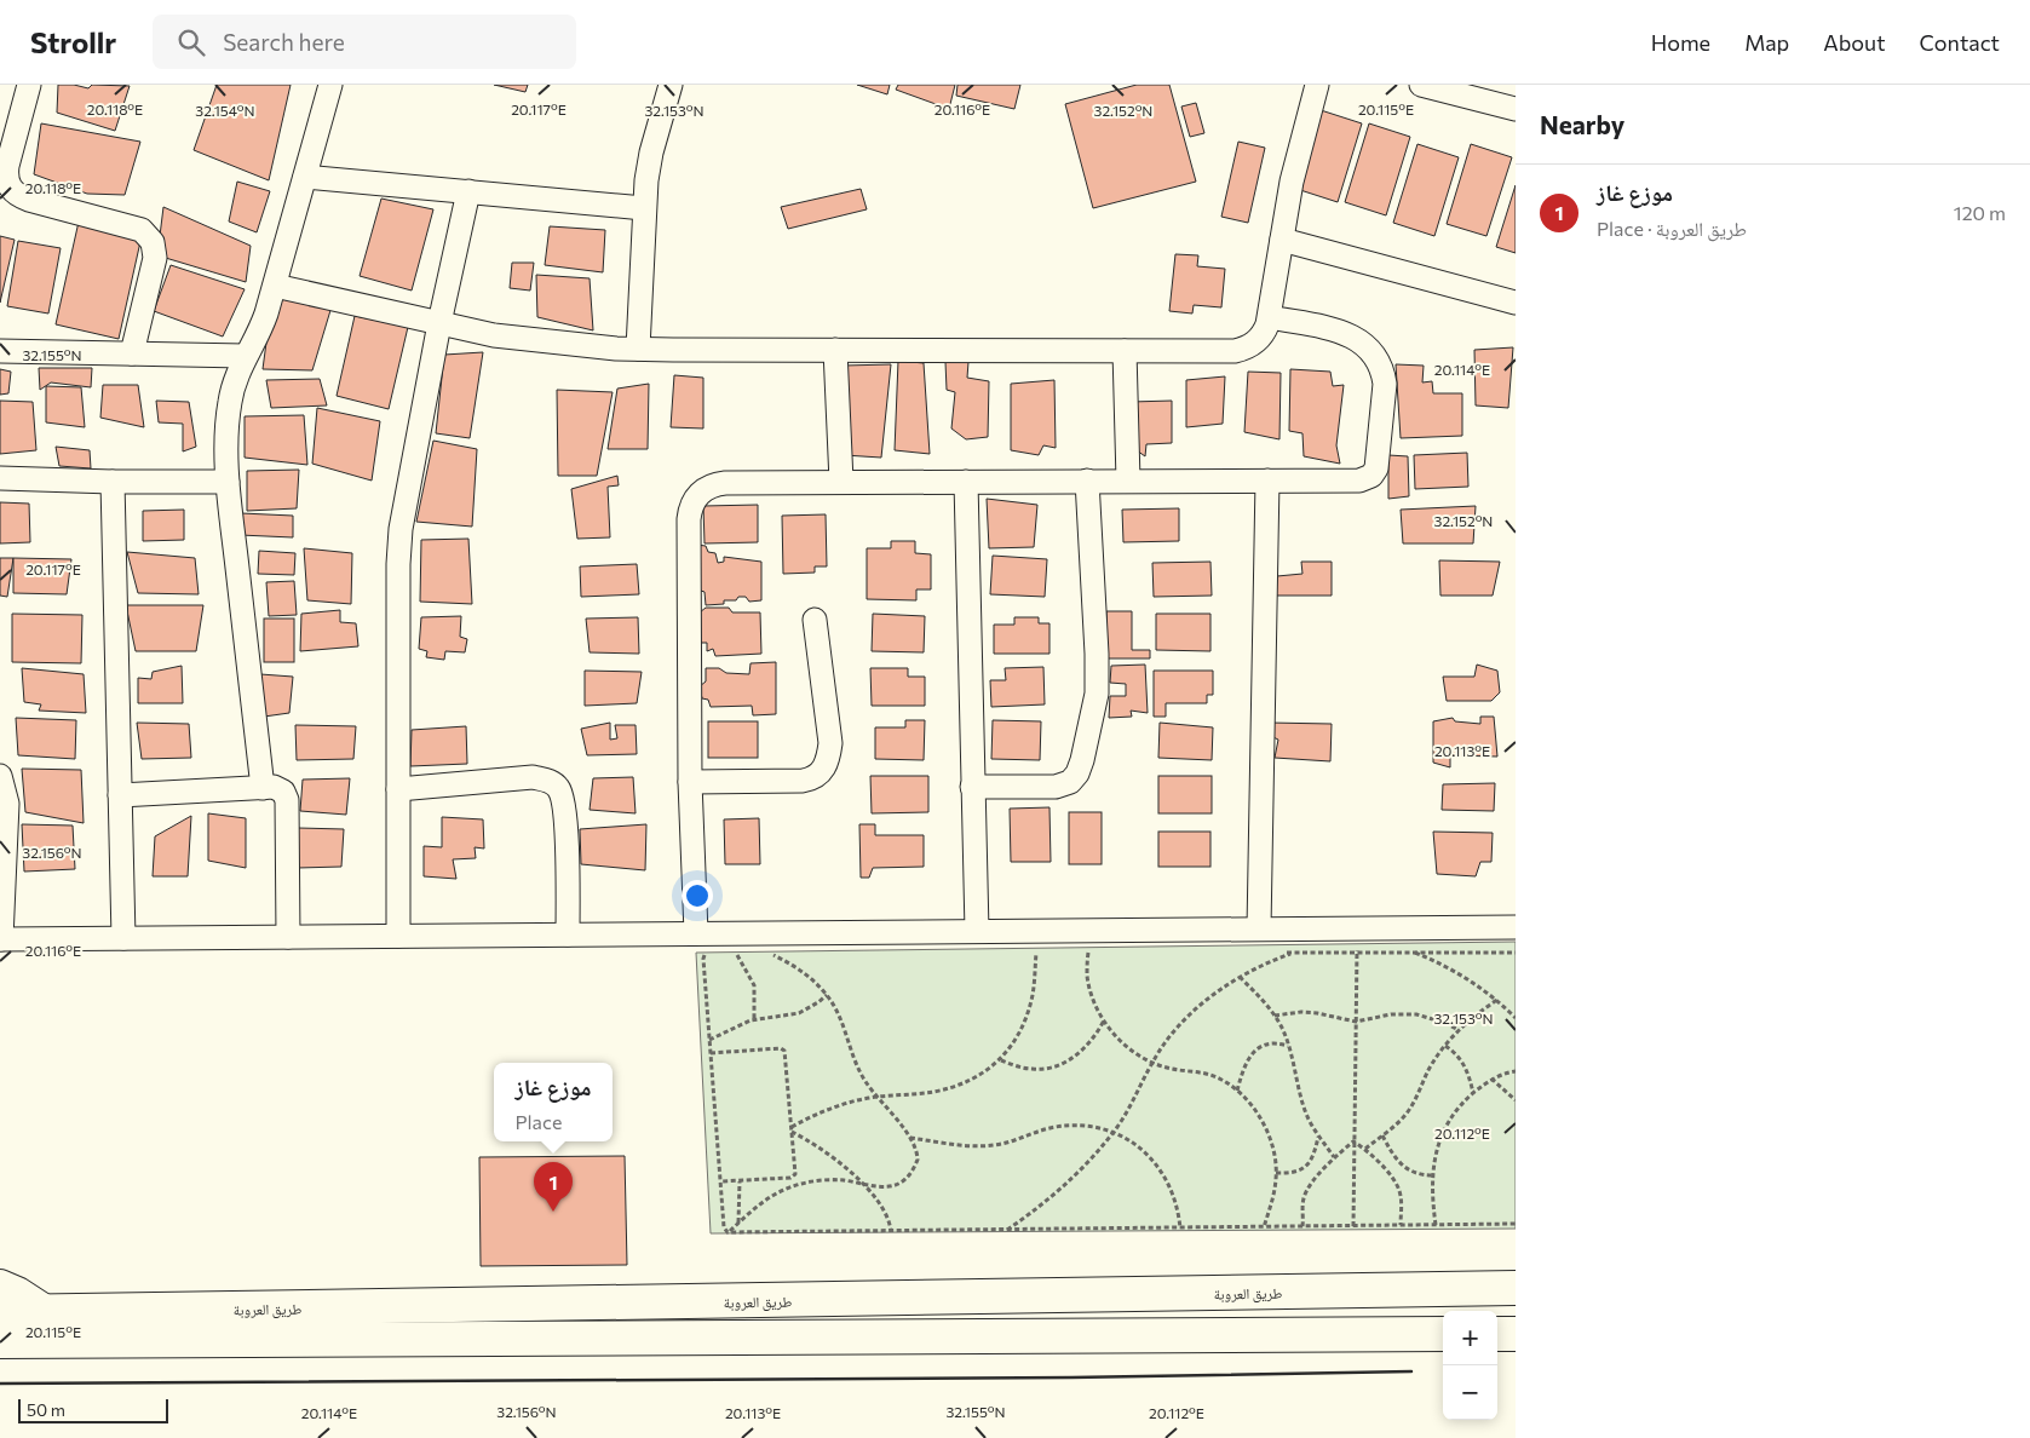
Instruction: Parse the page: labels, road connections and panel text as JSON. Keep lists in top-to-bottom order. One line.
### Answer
{"streets":{"highway":["طريق العروبة"]},"scale_bar":"50 m","page":{"header":"Strollr","search":"Search here","nav":["Home","Map","About","Contact"],"heading":"Nearby","list":[{"mark":"1","name":"موزع غاز","note":"Place · طريق العروبة","value":"120 m"}],"popup":["موزع غاز","Place"],"pins":"1","map_buttons":["+","−"],"scale":"50 m"},"coordinates":["20.118°E","20.117°E","20.116°E","20.115°E","32.152°N","32.154°N","32.153°N","32.155°N","20.114°E","20.113°E","32.156°N","20.112°E"]}
